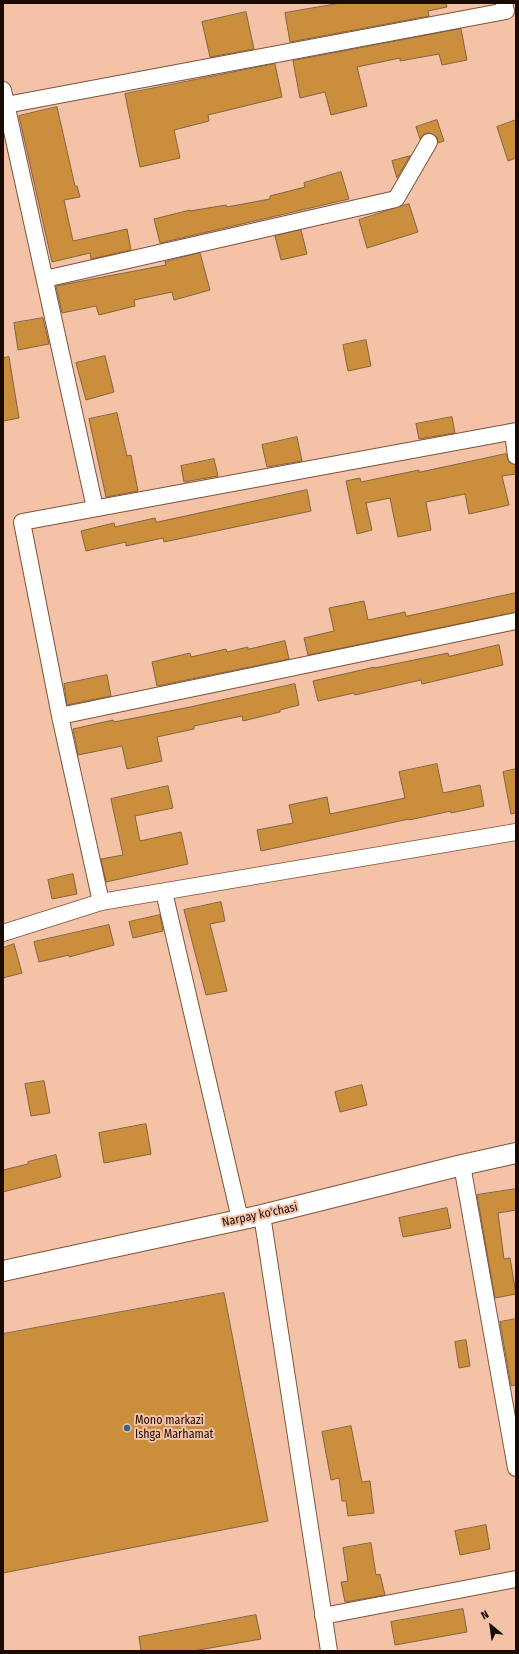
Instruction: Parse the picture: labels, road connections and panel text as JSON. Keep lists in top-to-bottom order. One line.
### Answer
{"streets":{"main road":["Narpay ko'chasi"]},"places":["Mono markazi Ishga Marhamat"],"north":"top left"}
